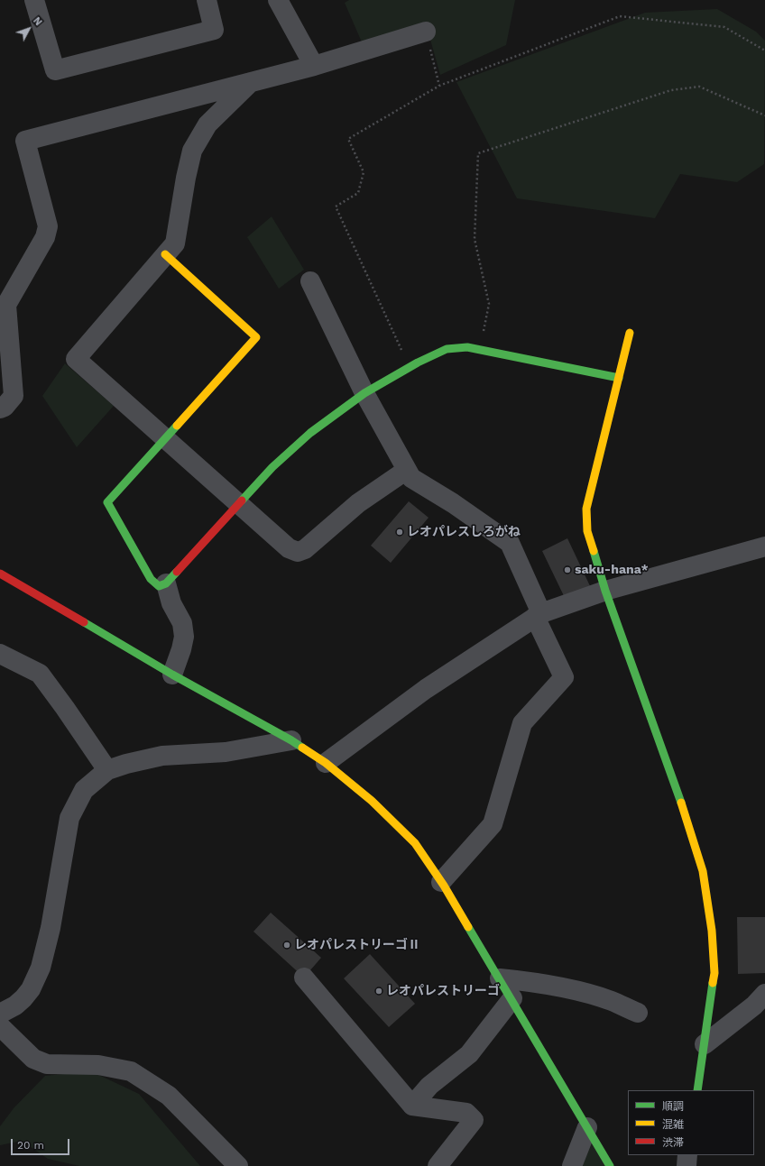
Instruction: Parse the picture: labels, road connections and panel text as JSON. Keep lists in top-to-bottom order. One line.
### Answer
{"places":["レオパレスしろがね","saku-hana*","レオパレストリーゴⅡ","レオパレストリーゴ"],"legend":["順調","混雑","渋滞"],"scale_bar":"20 m","north":"top right"}
